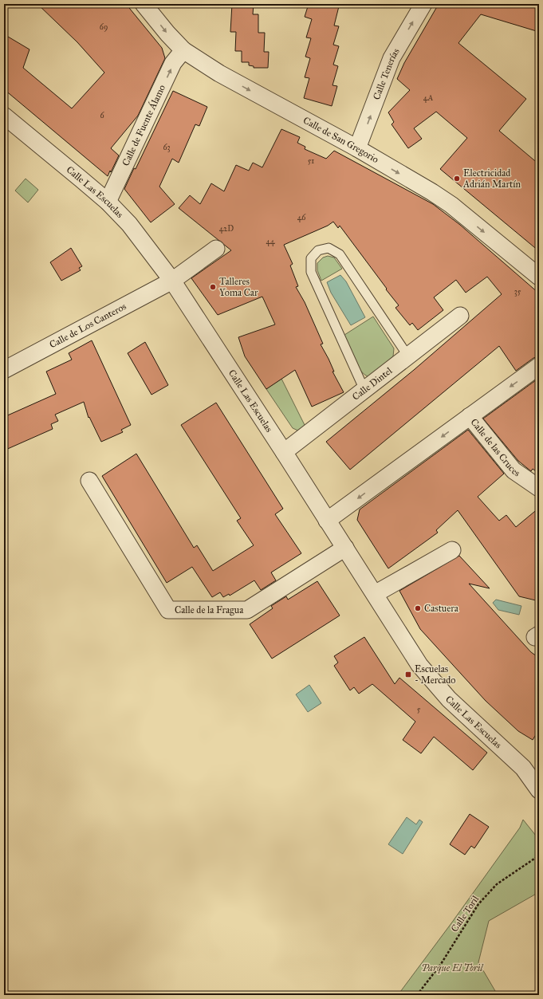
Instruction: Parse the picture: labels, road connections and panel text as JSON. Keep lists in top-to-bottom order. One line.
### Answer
{"streets":{"street":["Calle Tenerías","Calle de Fuente Álamo","Calle de San Gregorio","Calle Las Escuelas","Calle de Los Canteros","Calle Dintel","Calle de las Cruces","Calle de la Fragua"],"path":["Calle Toril"]},"crossings":[["Calle Tenerías","Calle de San Gregorio"],["Calle de Fuente Álamo","Calle de San Gregorio"],["Calle de Fuente Álamo","Calle Las Escuelas"],["Calle Las Escuelas","Calle de Los Canteros"],["Calle Las Escuelas","Calle Dintel"],["Calle Las Escuelas","Calle de la Fragua"]],"one_way":["Calle Tenerías","Calle de Fuente Álamo","Calle de San Gregorio"],"parks":["Parque El Toril"],"places":{"other":["Electricidad Adrián Martín","Talleres Yoma Car","Castuera"],"transit":["Escuelas - Mercado"]},"house_numbers":["69","4A","6","63","51","46","42D","44","35","5"]}
